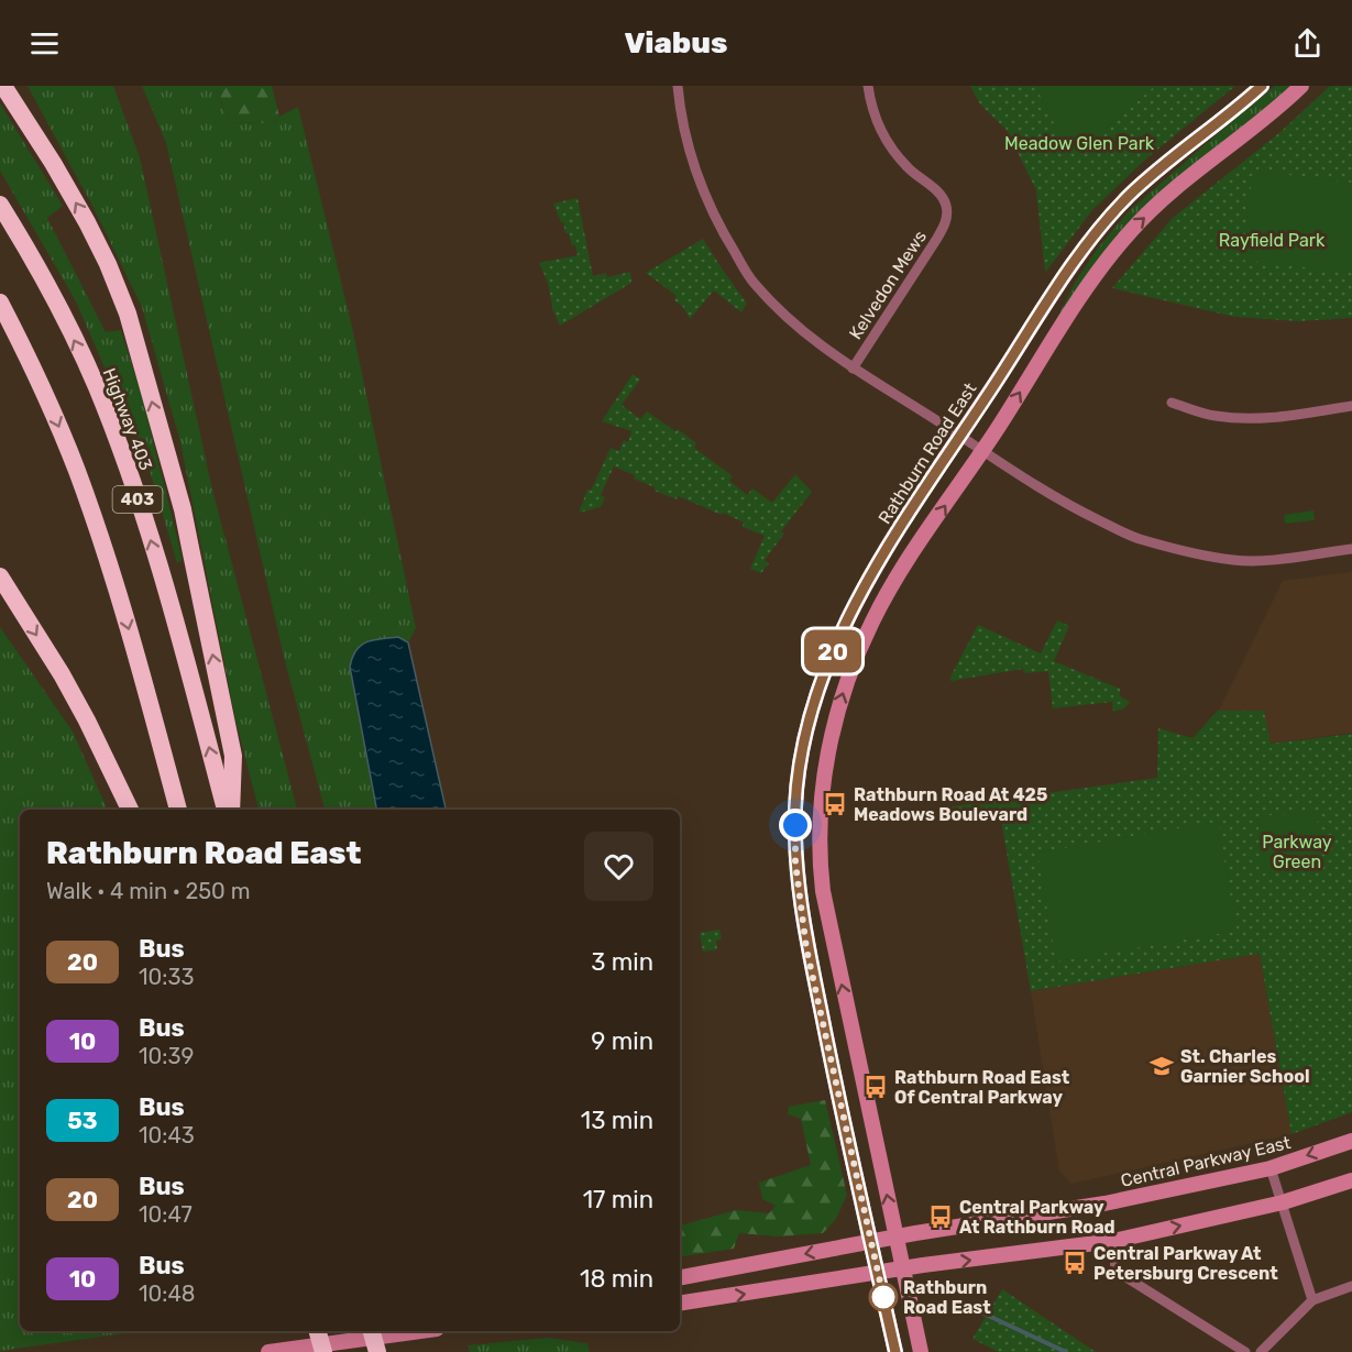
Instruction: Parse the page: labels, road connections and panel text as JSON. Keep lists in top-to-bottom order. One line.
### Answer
{"streets":{"highway":["Highway 403","403"],"street":["Kelvedon Mews","Rathburn Road East","Central Parkway East"]},"crossings":[["Rathburn Road East","Central Parkway East"]],"parks":["Meadow Glen Park","Rayfield Park","Parkway Green"],"places":{"bus stop":["Rathburn Road At 425 Meadows Boulevard","Rathburn Road East Of Central Parkway","Central Parkway At Rathburn Road","Central Parkway At Petersburg Crescent"],"school or university":["St. Charles Garnier School"],"other":["Rathburn Road East"]},"lines":["bus line 20"],"page":{"header":"Viabus","on_map":"20","heading":["Rathburn Road East","Walk · 4 min · 250 m"],"list":[{"mark":"20","name":"Bus","note":"10:33","value":"3 min"},{"mark":"10","name":"Bus","note":"10:39","value":"9 min"},{"mark":"53","name":"Bus","note":"10:43","value":"13 min"},{"mark":"20","name":"Bus","note":"10:47","value":"17 min"},{"mark":"10","name":"Bus","note":"10:48","value":"18 min"}]}}
